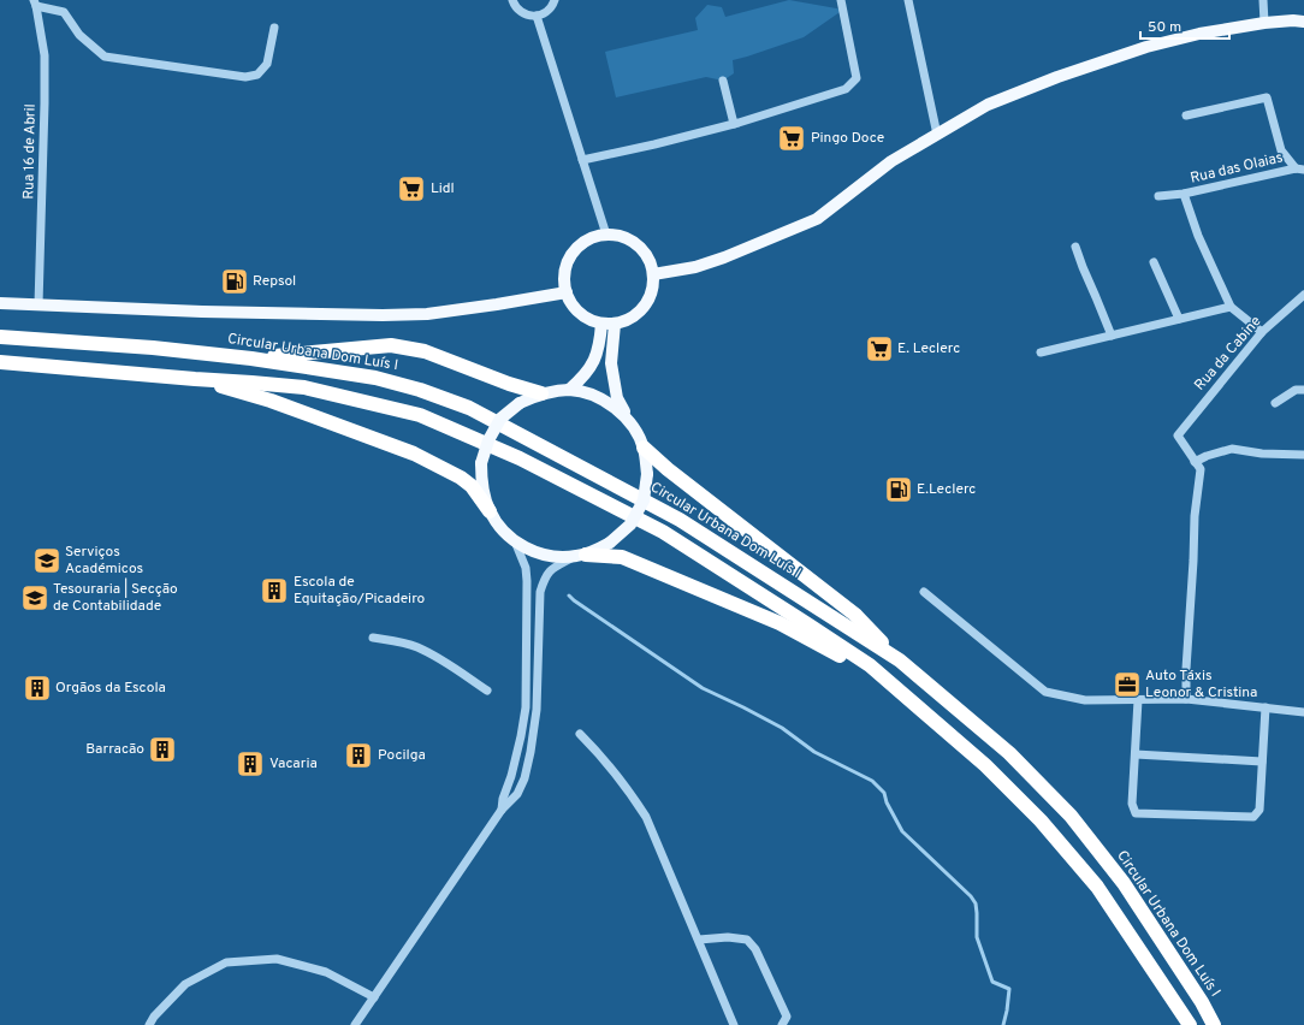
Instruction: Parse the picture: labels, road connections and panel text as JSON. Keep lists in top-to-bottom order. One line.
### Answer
{"streets":{"highway":["Circular Urbana Dom Luís I"],"street":["Rua 16 de Abril","Rua das Olaias","Rua da Cabine"]},"places":{"supermarket":["Pingo Doce","Lidl","E. Leclerc"],"fuel station":["Repsol","E.Leclerc"],"school or university":["Serviços Académicos","Tesouraria | Secção de Contabilidade"],"building":["Escola de Equitação/Picadeiro","Orgãos da Escola","Barracão","Pocilga","Vacaria"],"office":["Auto Táxis Leonor & Cristina"]},"scale_bar":"50 m"}
